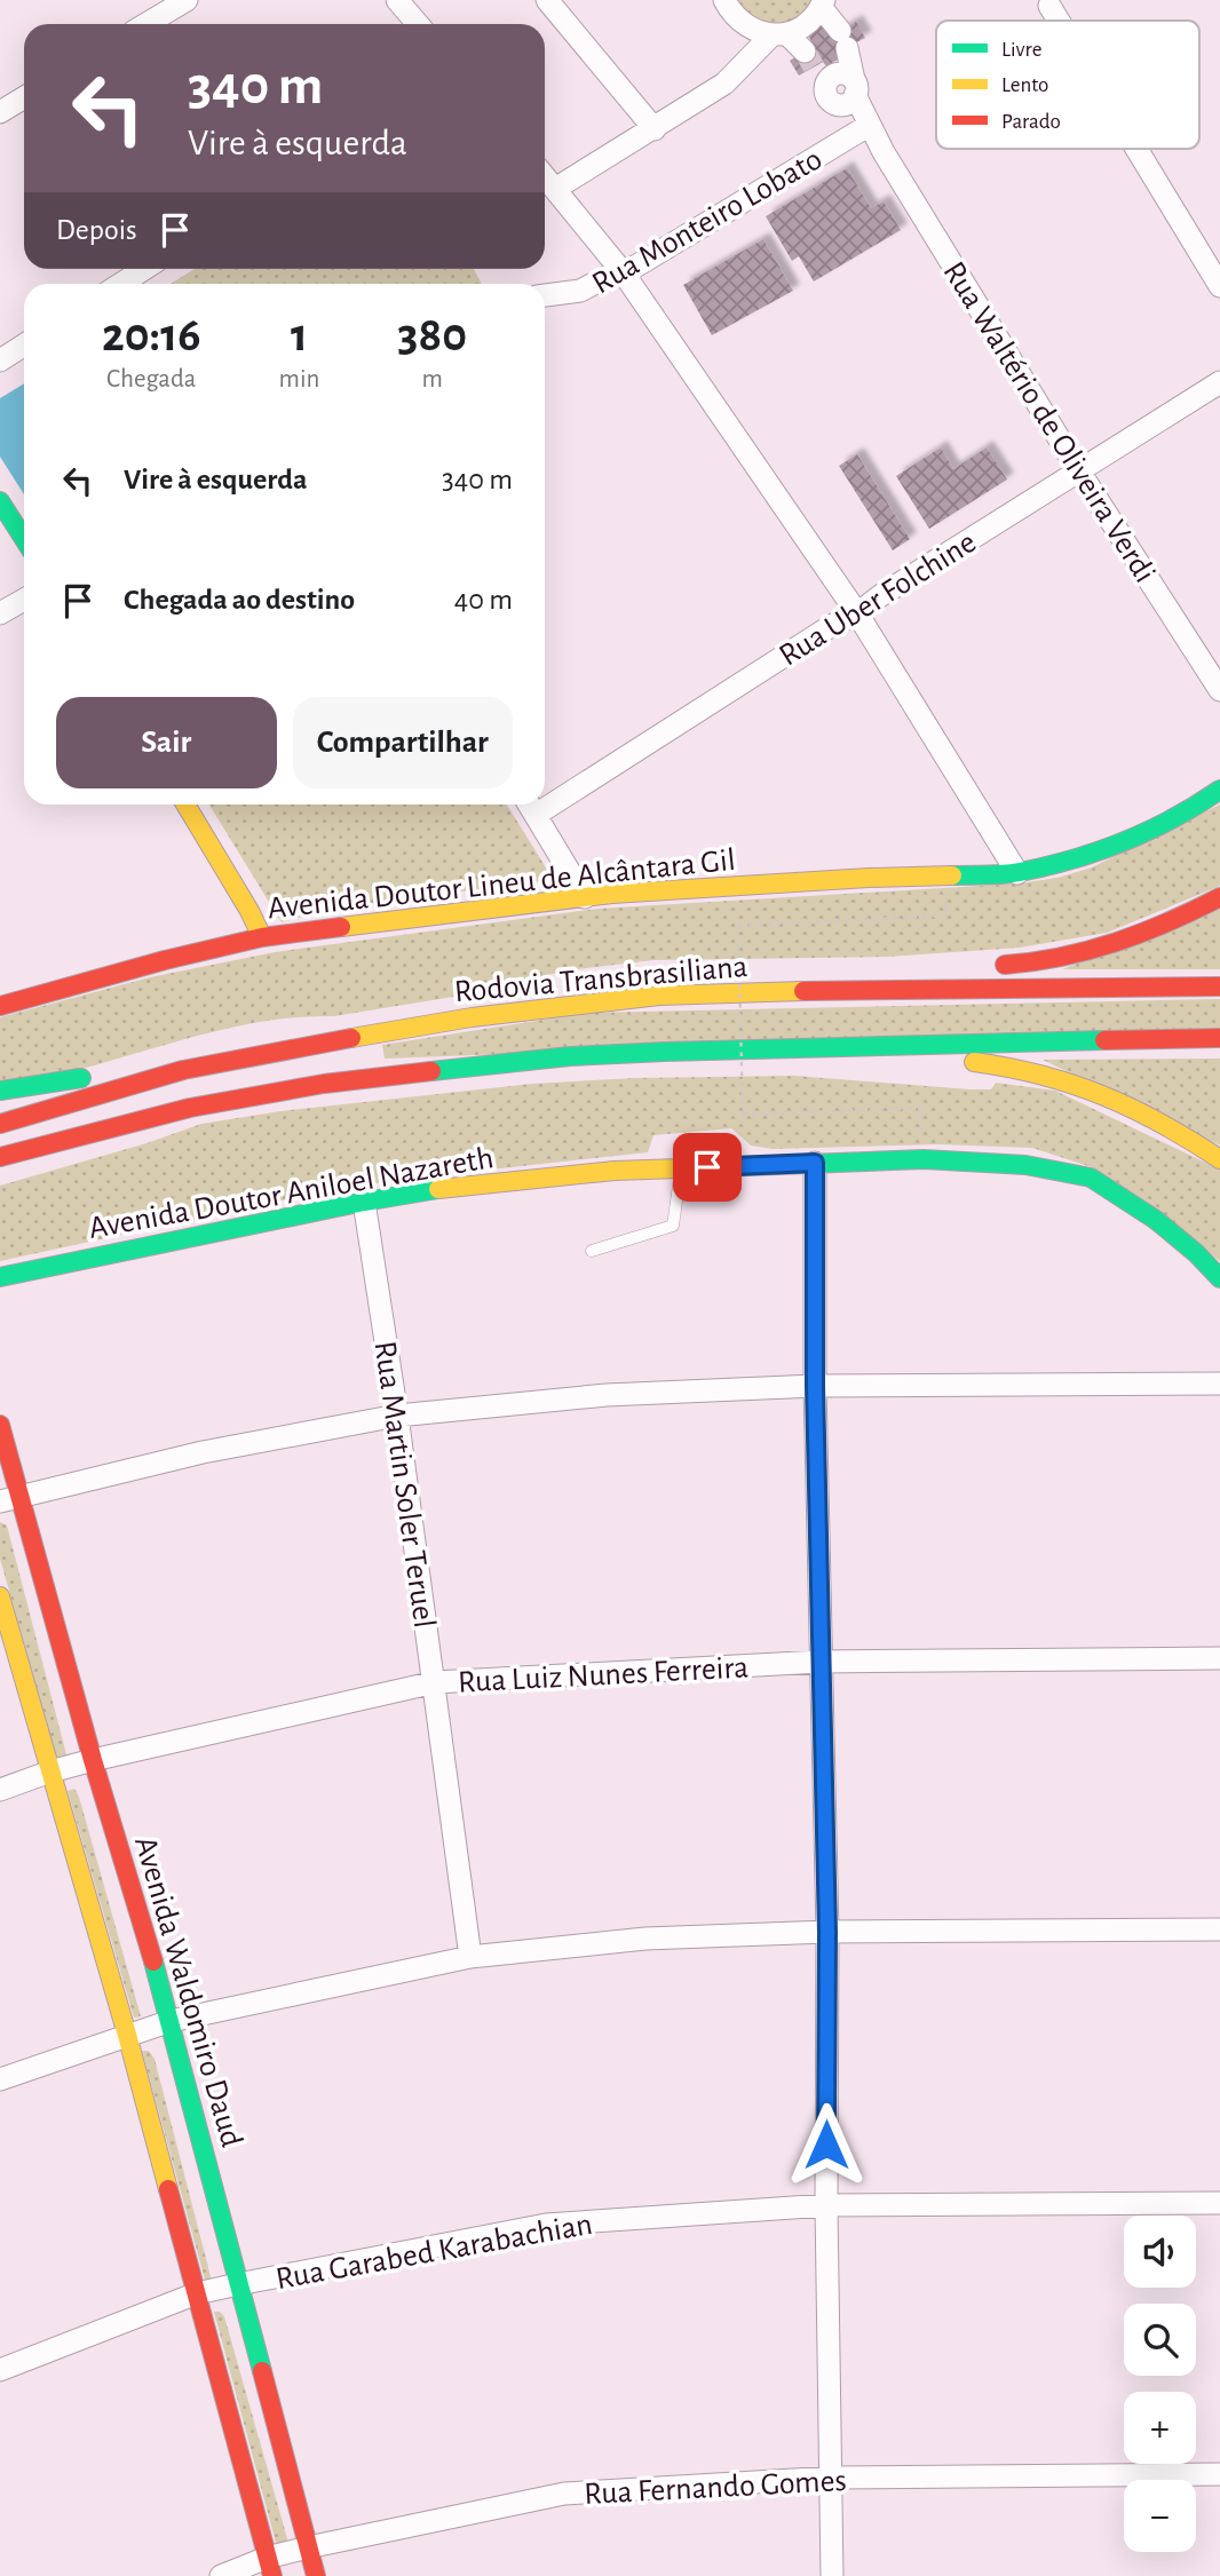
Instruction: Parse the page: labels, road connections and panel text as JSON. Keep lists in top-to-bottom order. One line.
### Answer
{"streets":{"main road":["Avenida Doutor Lineu de Alcântara Gil","Rodovia Transbrasiliana","Avenida Doutor Aniloel Nazareth","Avenida Waldomiro Daud"],"street":["Rua Monteiro Lobato","Rua Waltério de Oliveira Verdi","Rua Uber Folchine","Rua Martin Soler Teruel","Rua Luiz Nunes Ferreira","Rua Garabed Karabachian","Rua Fernando Gomes"]},"crossings":[["Rua Monteiro Lobato","Rua Waltério de Oliveira Verdi"],["Rua Waltério de Oliveira Verdi","Rua Uber Folchine"],["Avenida Doutor Aniloel Nazareth","Rua Martin Soler Teruel"],["Rua Martin Soler Teruel","Rua Luiz Nunes Ferreira"],["Rua Luiz Nunes Ferreira","Avenida Waldomiro Daud"],["Avenida Waldomiro Daud","Rua Garabed Karabachian"],["Avenida Waldomiro Daud","Rua Fernando Gomes"]],"legend":["Livre","Lento","Parado"],"page":{"turn":["340 m","Vire à esquerda"],"then":"Depois","eta":["20:16","Chegada","1","min","380","m"],"list":[{"name":"Vire à esquerda","value":"340 m"},{"name":"Chegada ao destino","value":"40 m"}],"buttons":["Sair","Compartilhar"],"map_buttons":["+","−"]}}
